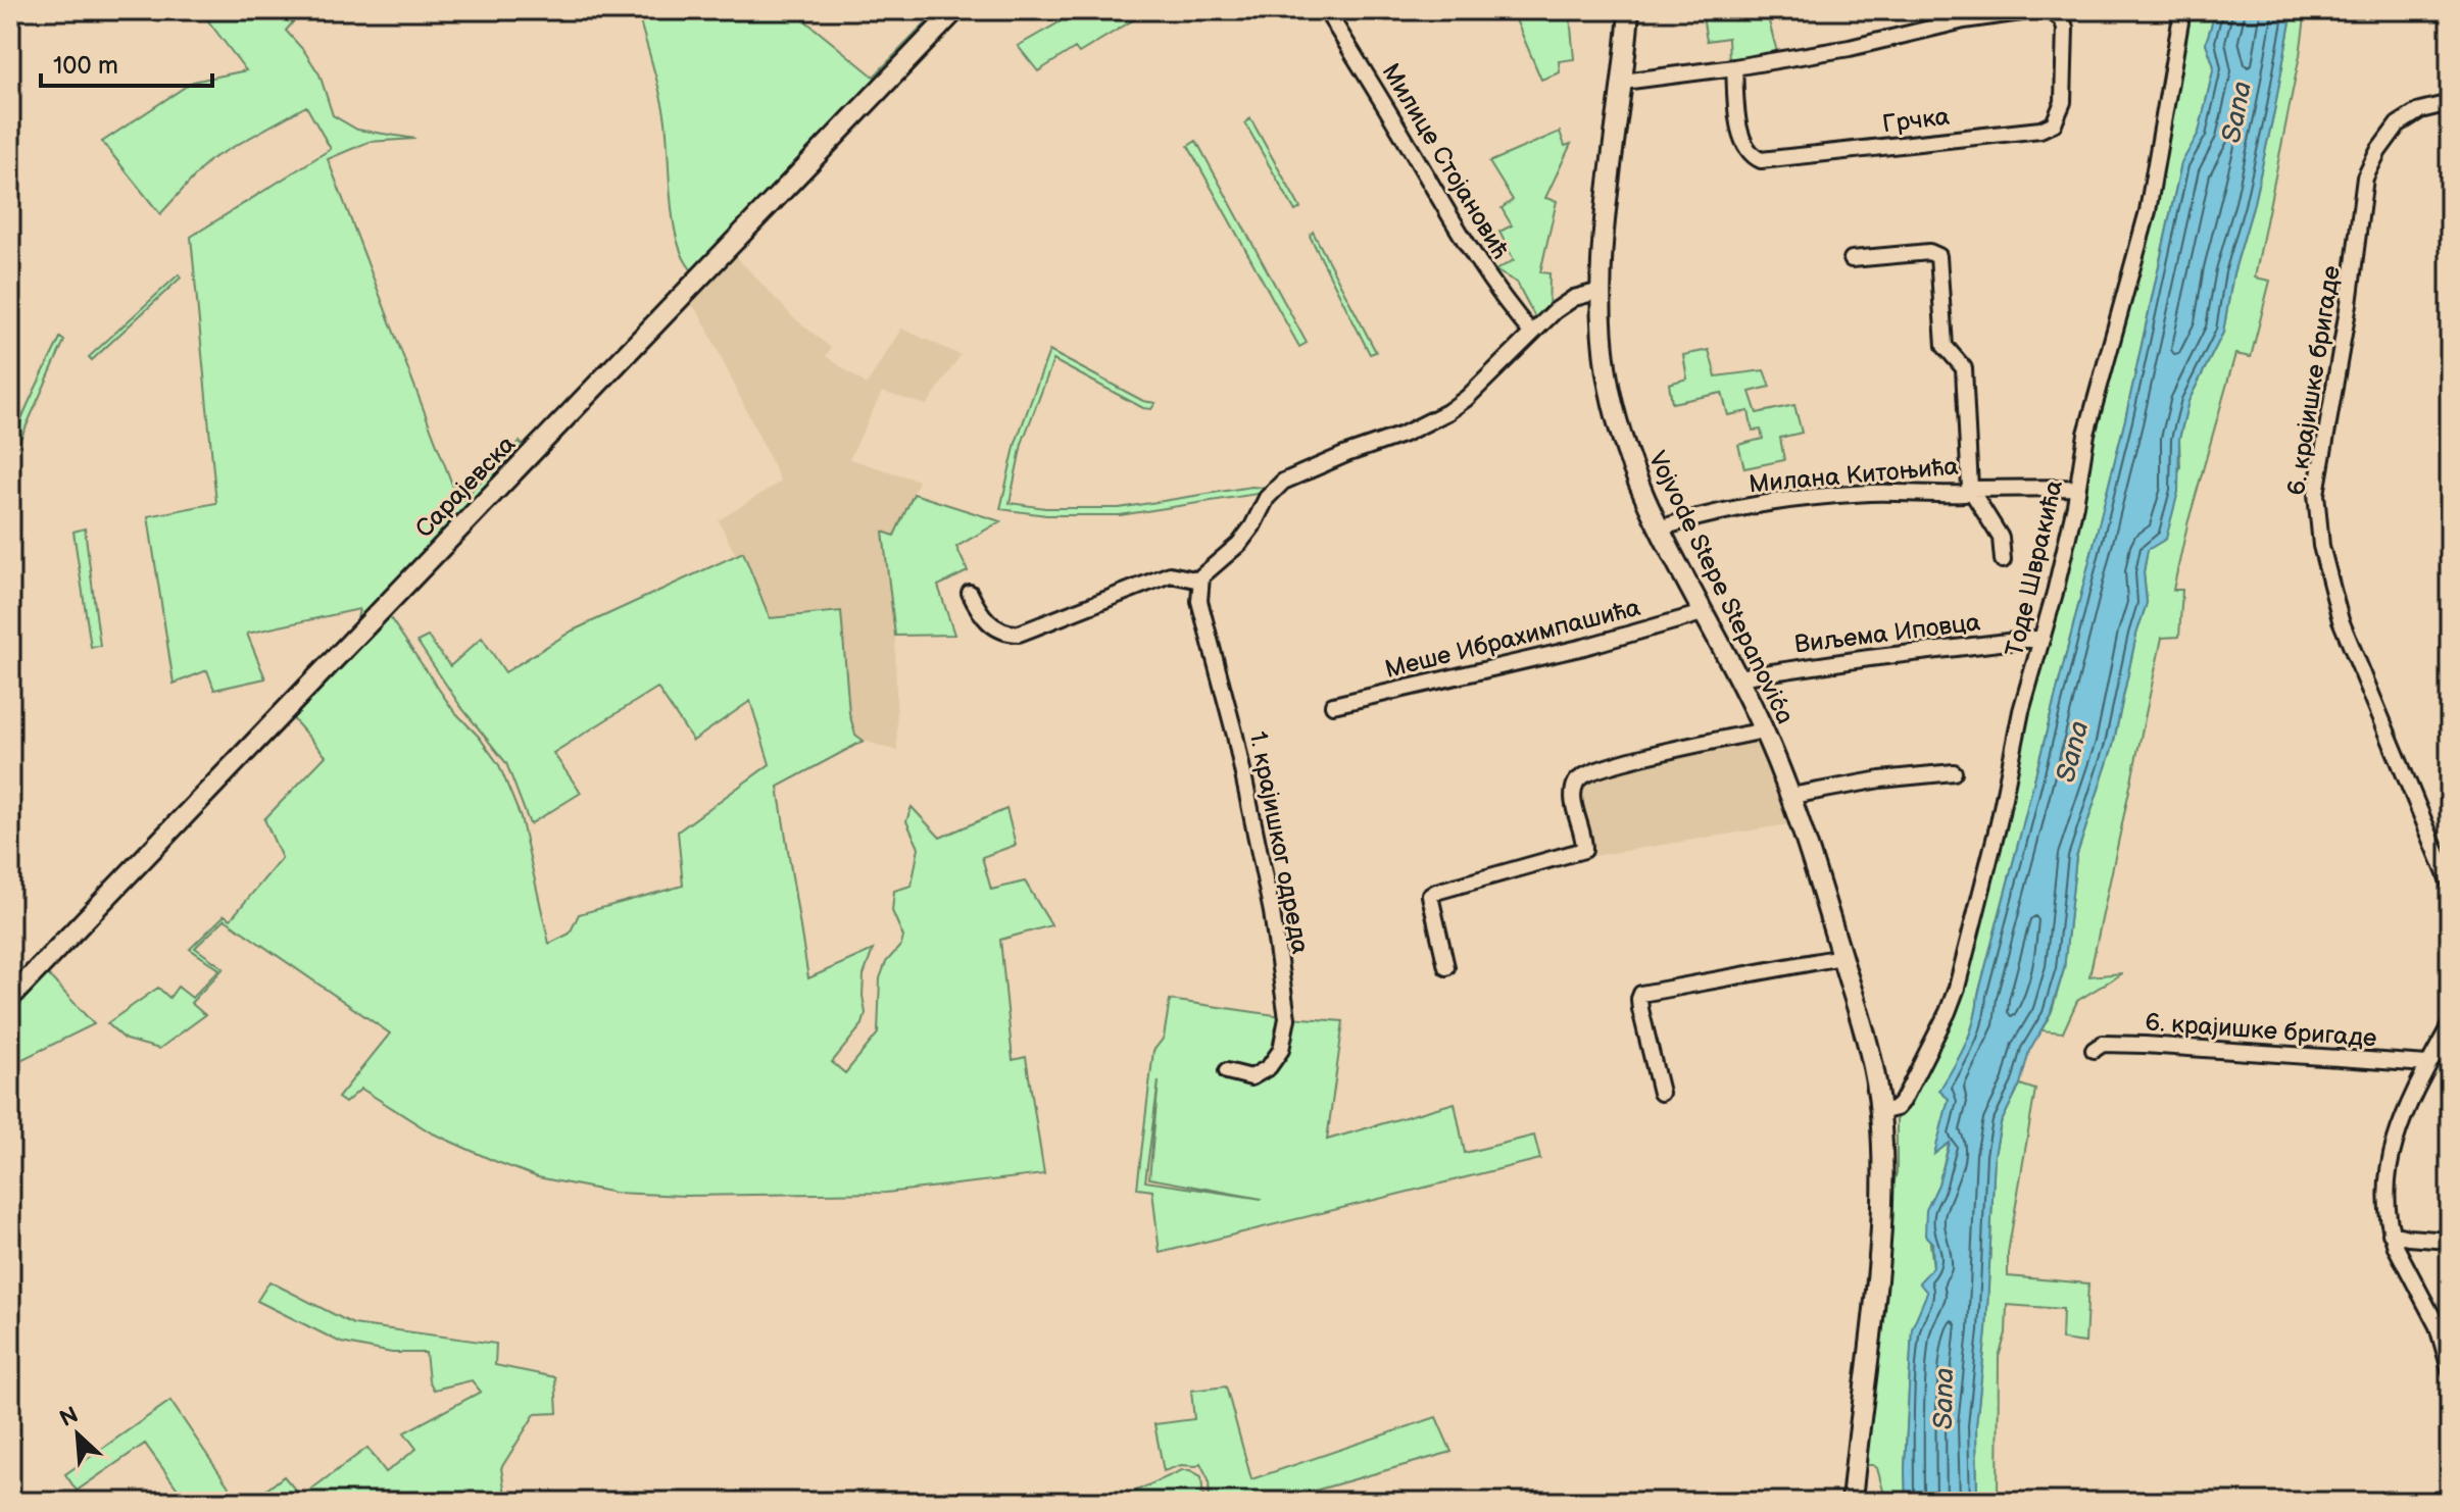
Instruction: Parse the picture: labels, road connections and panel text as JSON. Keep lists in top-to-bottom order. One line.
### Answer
{"streets":{"main road":["Сарајевска","Vojvode Stepe Stepanovića"],"street":["Грчка","Милице Стојановић","6. крајишке бригаде","Милана Китоњића","Тоде Швракића","Виљема Иповца","Меше Ибрахимпашића","1. крајишког одреда"]},"crossings":[["Милана Китоњића","Vojvode Stepe Stepanovića"],["Тоде Швракића","Vojvode Stepe Stepanovića"],["Тоде Швракића","Виљема Иповца"],["Vojvode Stepe Stepanovića","Виљема Иповца"],["Vojvode Stepe Stepanovića","Меше Ибрахимпашића"]],"water":["Sana"],"scale_bar":"100 m","north":"top left"}
